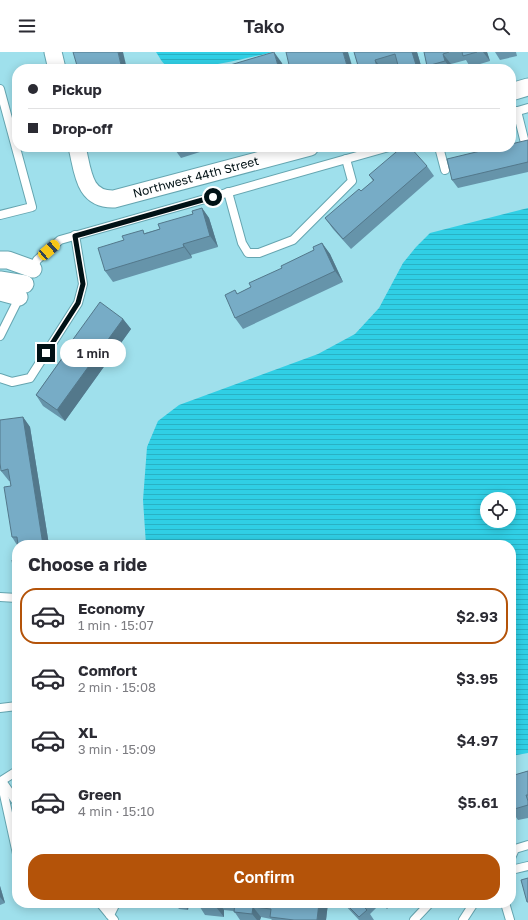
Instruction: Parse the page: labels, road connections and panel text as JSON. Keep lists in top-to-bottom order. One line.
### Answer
{"streets":{"street":["Northwest 44th Street"]},"page":{"header":"Tako","banner":["Pickup","Drop-off"],"bubble":"1 min","heading":"Choose a ride","list":[{"name":"Economy","note":"1 min · 15:07","value":"$2.93"},{"name":"Comfort","note":"2 min · 15:08","value":"$3.95"},{"name":"XL","note":"3 min · 15:09","value":"$4.97"},{"name":"Green","note":"4 min · 15:10","value":"$5.61"}],"buttons":"Confirm"}}
